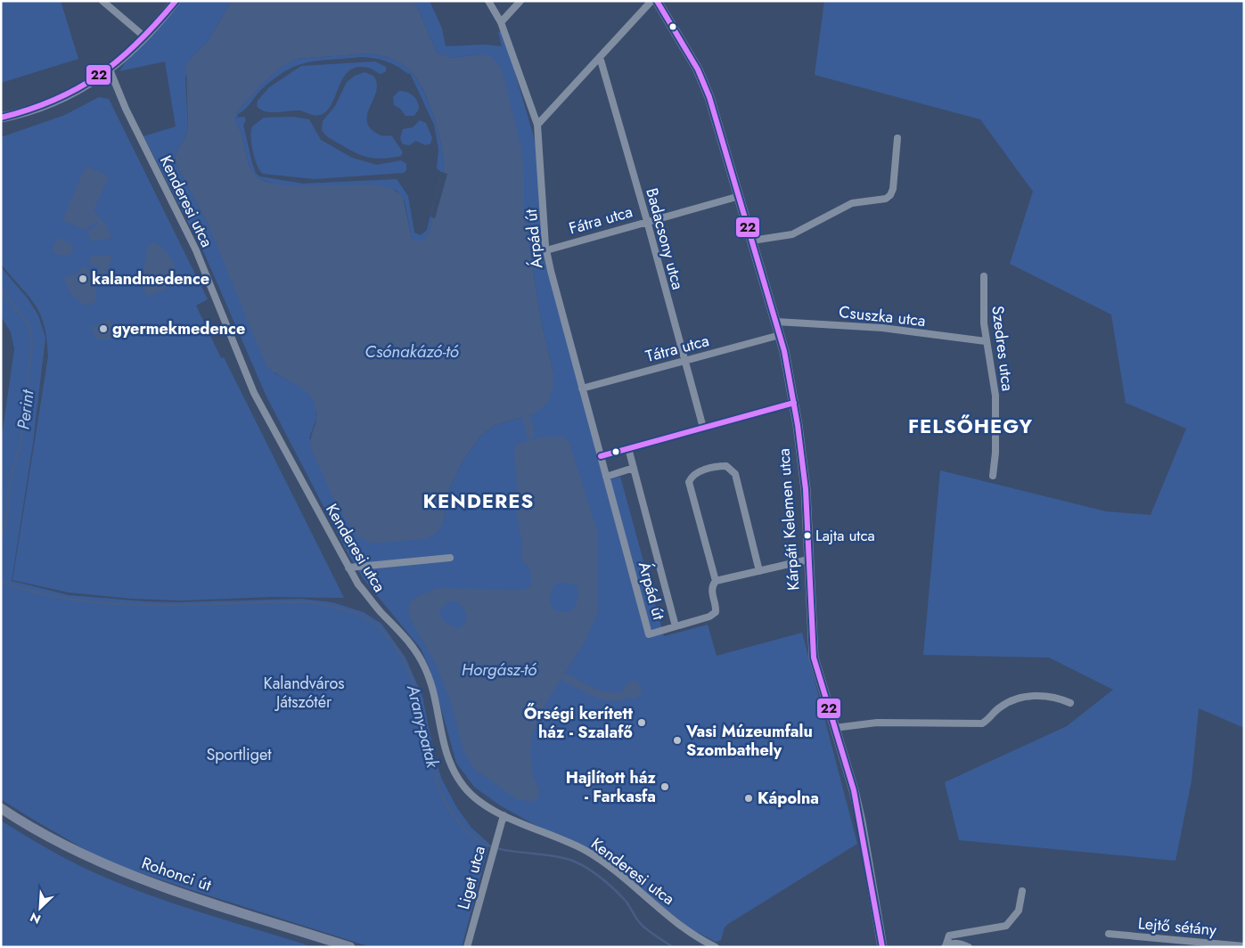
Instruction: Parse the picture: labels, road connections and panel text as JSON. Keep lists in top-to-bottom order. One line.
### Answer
{"streets":{"street":["Kenderesi utca","Fátra utca","Árpád út","Badacsony utca","Csuszka utca","Tátra utca","Szedres utca","Kárpáti Kelemen utca","Rohonci út","Liget utca","Lejtő sétány"]},"crossings":[["Kenderesi utca","Liget utca"],["Fátra utca","Árpád út"],["Fátra utca","Badacsony utca"],["Fátra utca","Kárpáti Kelemen utca"],["Árpád út","Tátra utca"],["Badacsony utca","Tátra utca"],["Csuszka utca","Szedres utca"],["Csuszka utca","Kárpáti Kelemen utca"],["Tátra utca","Kárpáti Kelemen utca"]],"districts":["FELSŐHEGY","KENDERES"],"water":["Csónakázó-tó","Perint","Horgász-tó","Arany-patak"],"parks":["Kalandváros Játszótér","Sportliget"],"places":["kalandmedence","gyermekmedence","Lajta utca","Őrségi kerített ház - Szalafő","Vasi Múzeumfalu Szombathely","Hajlított ház - Farkasfa","Kápolna"],"lines":["transit line 22"],"north":"bottom left"}
